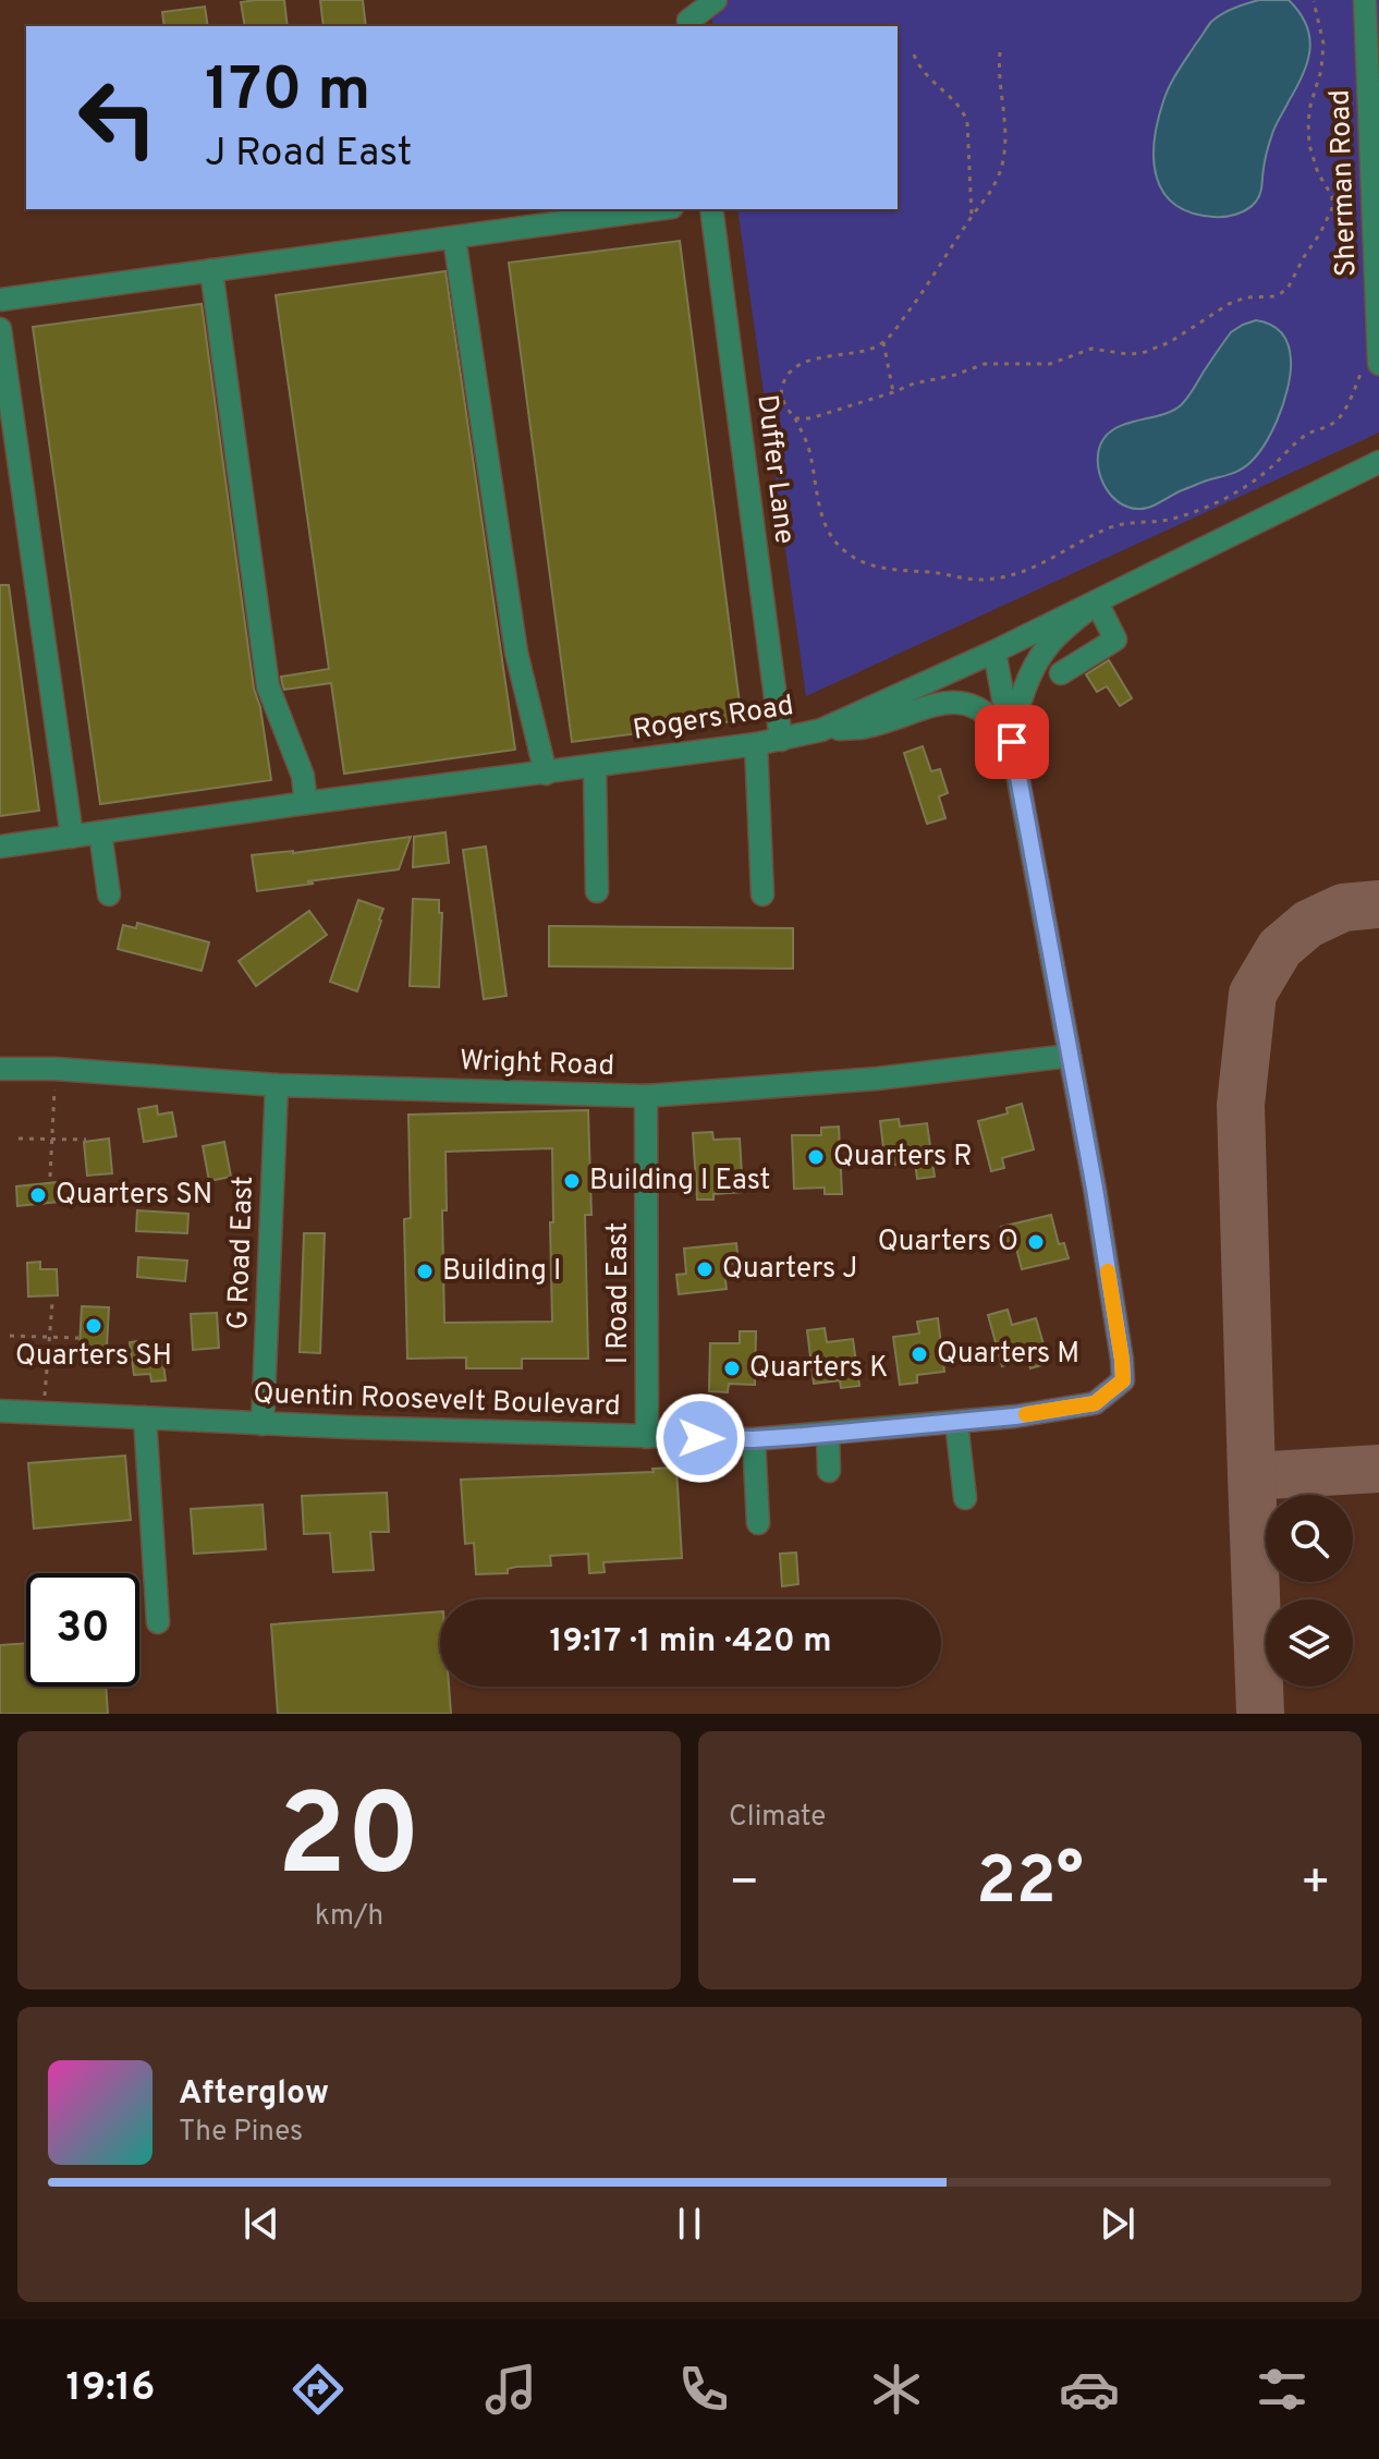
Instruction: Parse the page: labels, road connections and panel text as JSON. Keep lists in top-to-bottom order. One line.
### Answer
{"streets":{"street":["Sherman Road","Duffer Lane","Rogers Road","Wright Road","G Road East","I Road East","Quentin Roosevelt Boulevard"]},"crossings":[["Duffer Lane","Rogers Road"],["Wright Road","G Road East"],["Wright Road","I Road East"],["Wright Road","Quentin Roosevelt Boulevard"],["G Road East","Quentin Roosevelt Boulevard"],["I Road East","Quentin Roosevelt Boulevard"]],"places":["Quarters R","Building I East","Quarters SN","Quarters O","Quarters J","Building I","Quarters SH","Quarters M","Quarters K"],"page":{"turn":["170 m","J Road East"],"limit":"30","trip":"19:17 · 1 min · 420 m","tile":[["20","km/h"],"Climate"],"heat":["−","22°","+"],"song":["Afterglow","The Pines"],"tabs":"19:16"}}
